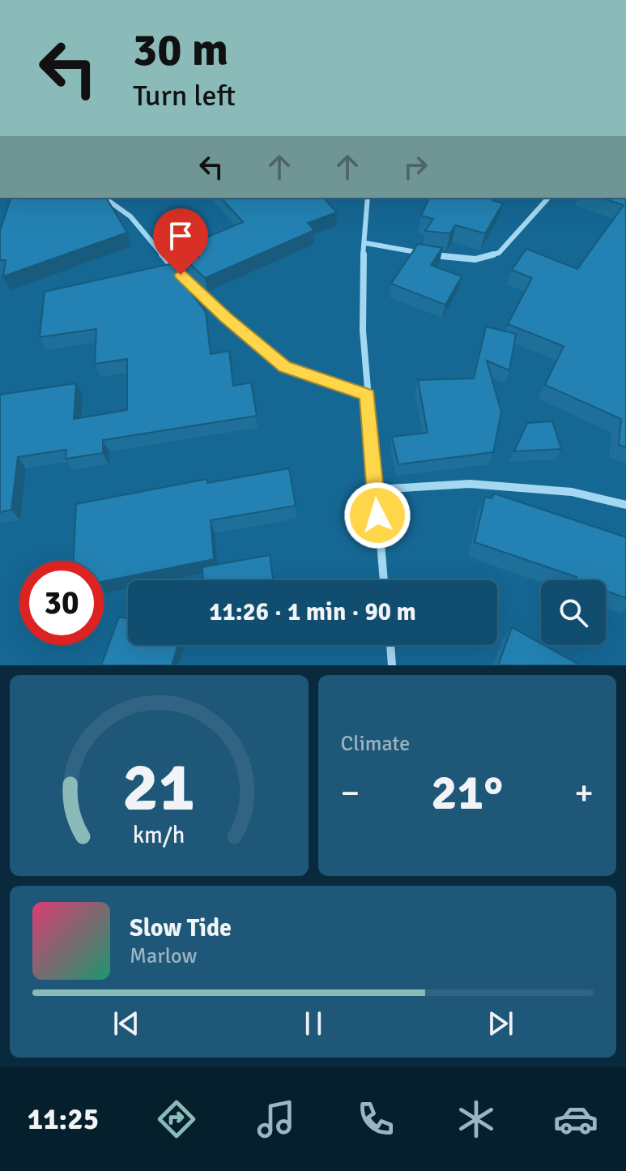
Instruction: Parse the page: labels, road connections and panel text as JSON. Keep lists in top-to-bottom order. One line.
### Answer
{"page":{"turn":["30 m","Turn left"],"limit":"30","trip":"11:26 · 1 min · 90 m","tile":"Climate","heat":["−","21°","+"],"song":["Slow Tide","Marlow"],"tabs":"11:25","gauge":["21","km/h"]}}
